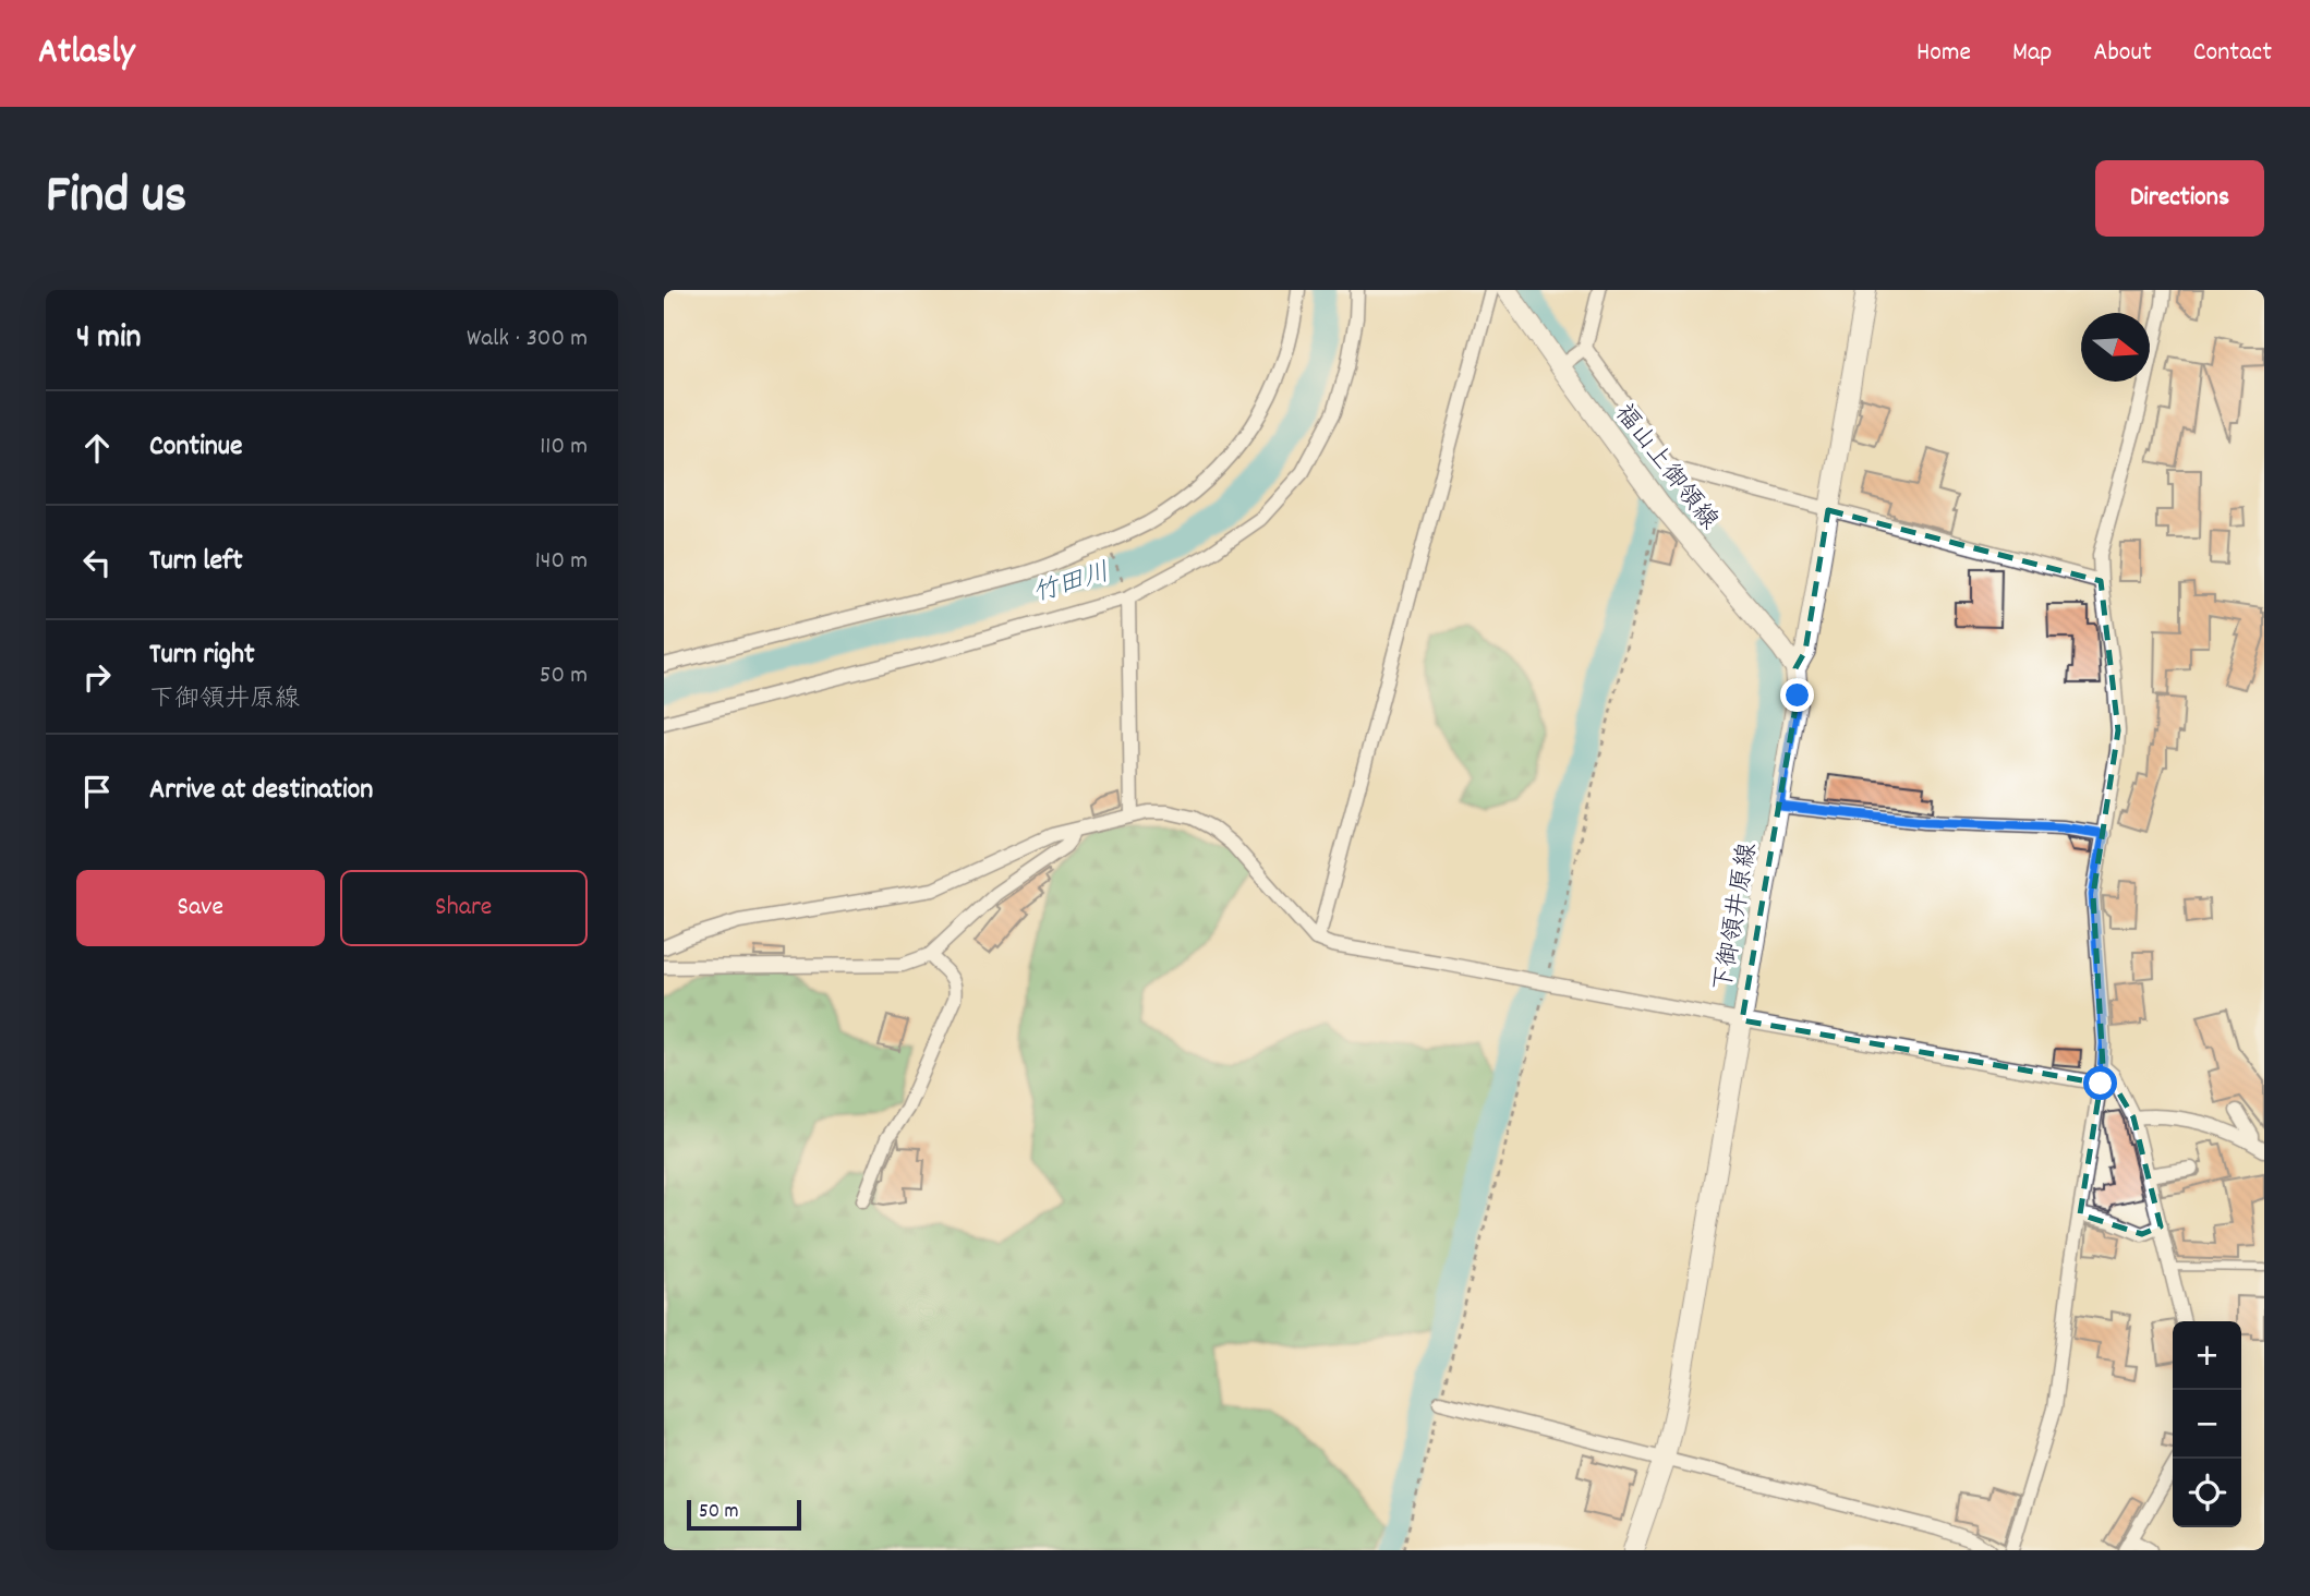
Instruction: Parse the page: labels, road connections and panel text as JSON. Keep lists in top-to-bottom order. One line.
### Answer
{"streets":{"main road":["福山上御領線","下御領井原線"]},"crossings":[["福山上御領線","下御領井原線"]],"water":["竹田川"],"scale_bar":"50 m","north":"right","page":{"header":"Atlasly","nav":["Home","Map","About","Contact"],"title":"Find us","buttons":["Directions",["Save","Share"]],"heading":["4 min","Walk · 300 m"],"list":[["Continue","110 m"],["Turn left","140 m"],["Turn right","下御領井原線","50 m"],"Arrive at destination"],"map_buttons":["+","−"],"scale":"50 m"}}
